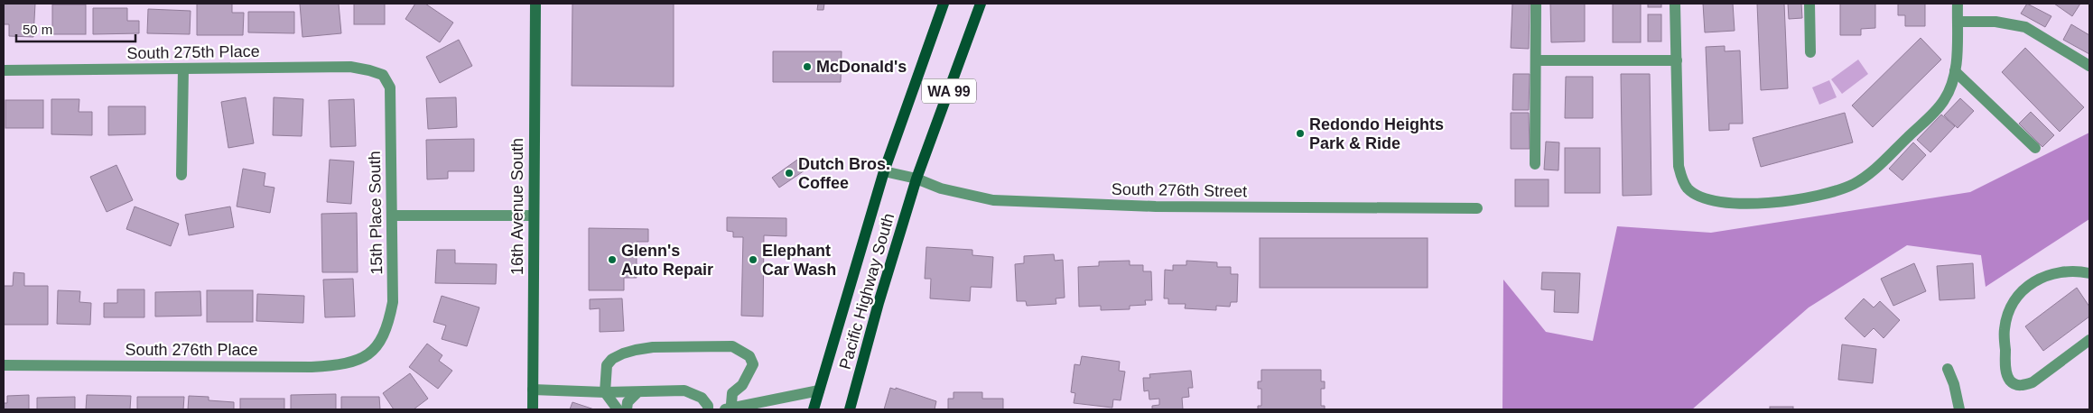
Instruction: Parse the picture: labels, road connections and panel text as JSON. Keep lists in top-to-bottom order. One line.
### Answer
{"streets":{"main road":["WA 99","16th Avenue South","Pacific Highway South"],"street":["South 275th Place","South 276th Street","15th Place South","South 276th Place"]},"crossings":[["South 275th Place","15th Place South"],["South 276th Street","Pacific Highway South"],["15th Place South","South 276th Place"]],"places":["McDonald's","Redondo Heights Park & Ride","Dutch Bros. Coffee","Glenn's Auto Repair","Elephant Car Wash"],"scale_bar":"50 m"}
